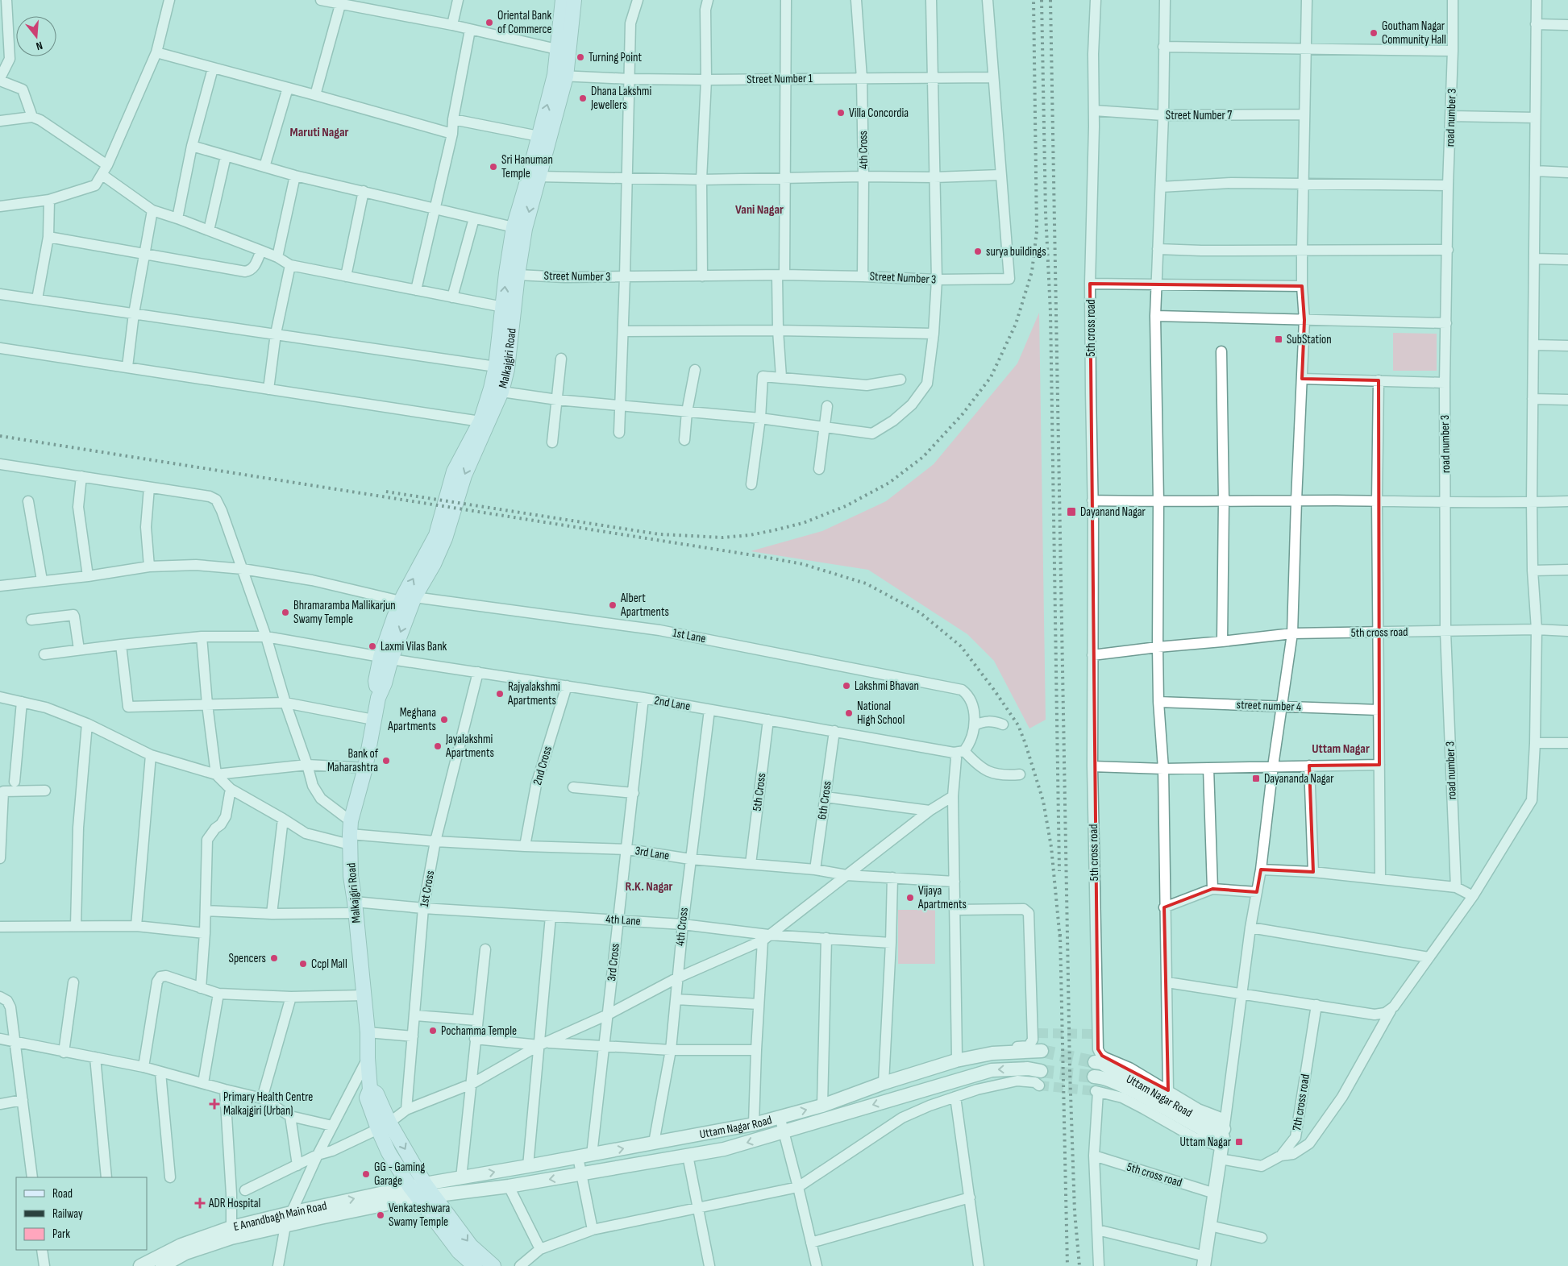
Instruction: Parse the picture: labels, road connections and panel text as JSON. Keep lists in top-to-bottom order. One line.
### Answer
{"streets":{"main road":["Malkajgiri Road"],"street":["Street Number 1","Street Number 7","road number 3","4th Cross","Street Number 3","5th cross road","1st Lane","2nd Lane","street number 4","2nd Cross","5th Cross","6th Cross","3rd Lane","1st Cross","4th Lane","3rd Cross","Uttam Nagar Road","7th cross road","E Anandbagh Main Road"]},"crossings":[["Street Number 1","4th Cross"],["Street Number 1","Street Number 3"],["Street Number 1","Malkajgiri Road"],["Street Number 7","5th cross road"],["road number 3","5th cross road"],["4th Cross","Street Number 3"],["4th Cross","2nd Lane"],["4th Cross","3rd Lane"],["4th Cross","4th Lane"],["4th Cross","Uttam Nagar Road"],["Street Number 3","Malkajgiri Road"],["5th cross road","Uttam Nagar Road"],["Malkajgiri Road","1st Lane"],["Malkajgiri Road","2nd Lane"],["Malkajgiri Road","3rd Lane"],["Malkajgiri Road","4th Lane"],["Malkajgiri Road","Uttam Nagar Road"],["Malkajgiri Road","E Anandbagh Main Road"],["2nd Lane","2nd Cross"],["2nd Lane","5th Cross"],["2nd Lane","6th Cross"],["2nd Lane","1st Cross"],["2nd Lane","3rd Cross"],["2nd Cross","3rd Lane"],["5th Cross","3rd Lane"],["6th Cross","3rd Lane"],["3rd Lane","1st Cross"],["3rd Lane","3rd Cross"],["1st Cross","4th Lane"],["4th Lane","3rd Cross"],["3rd Cross","Uttam Nagar Road"],["Uttam Nagar Road","7th cross road"],["Uttam Nagar Road","E Anandbagh Main Road"]],"districts":["Maruti Nagar","Vani Nagar","Uttam Nagar","R.K. Nagar"],"places":{"other":["Oriental Bank of Commerce","Goutham Nagar Community Hall","Turning Point","Dhana Lakshmi Jewellers","Villa Concordia","Sri Hanuman Temple","surya buildings","Albert Apartments","Bhramaramba Mallikarjun Swamy Temple","Laxmi Vilas Bank","Lakshmi Bhavan","Rajyalakshmi Apartments","National High School","Meghana Apartments","Jayalakshmi Apartments","Bank of Maharashtra","Vijaya Apartments","Spencers","Ccpl Mall","Pochamma Temple","GG - Gaming Garage","Venkateshwara Swamy Temple"],"transit":["SubStation","Dayanand Nagar","Dayananda Nagar","Uttam Nagar"],"health":["Primary Health Centre Malkajgiri (Urban)","ADR Hospital"]},"legend":["Road","Railway","Park"],"north":"bottom"}
